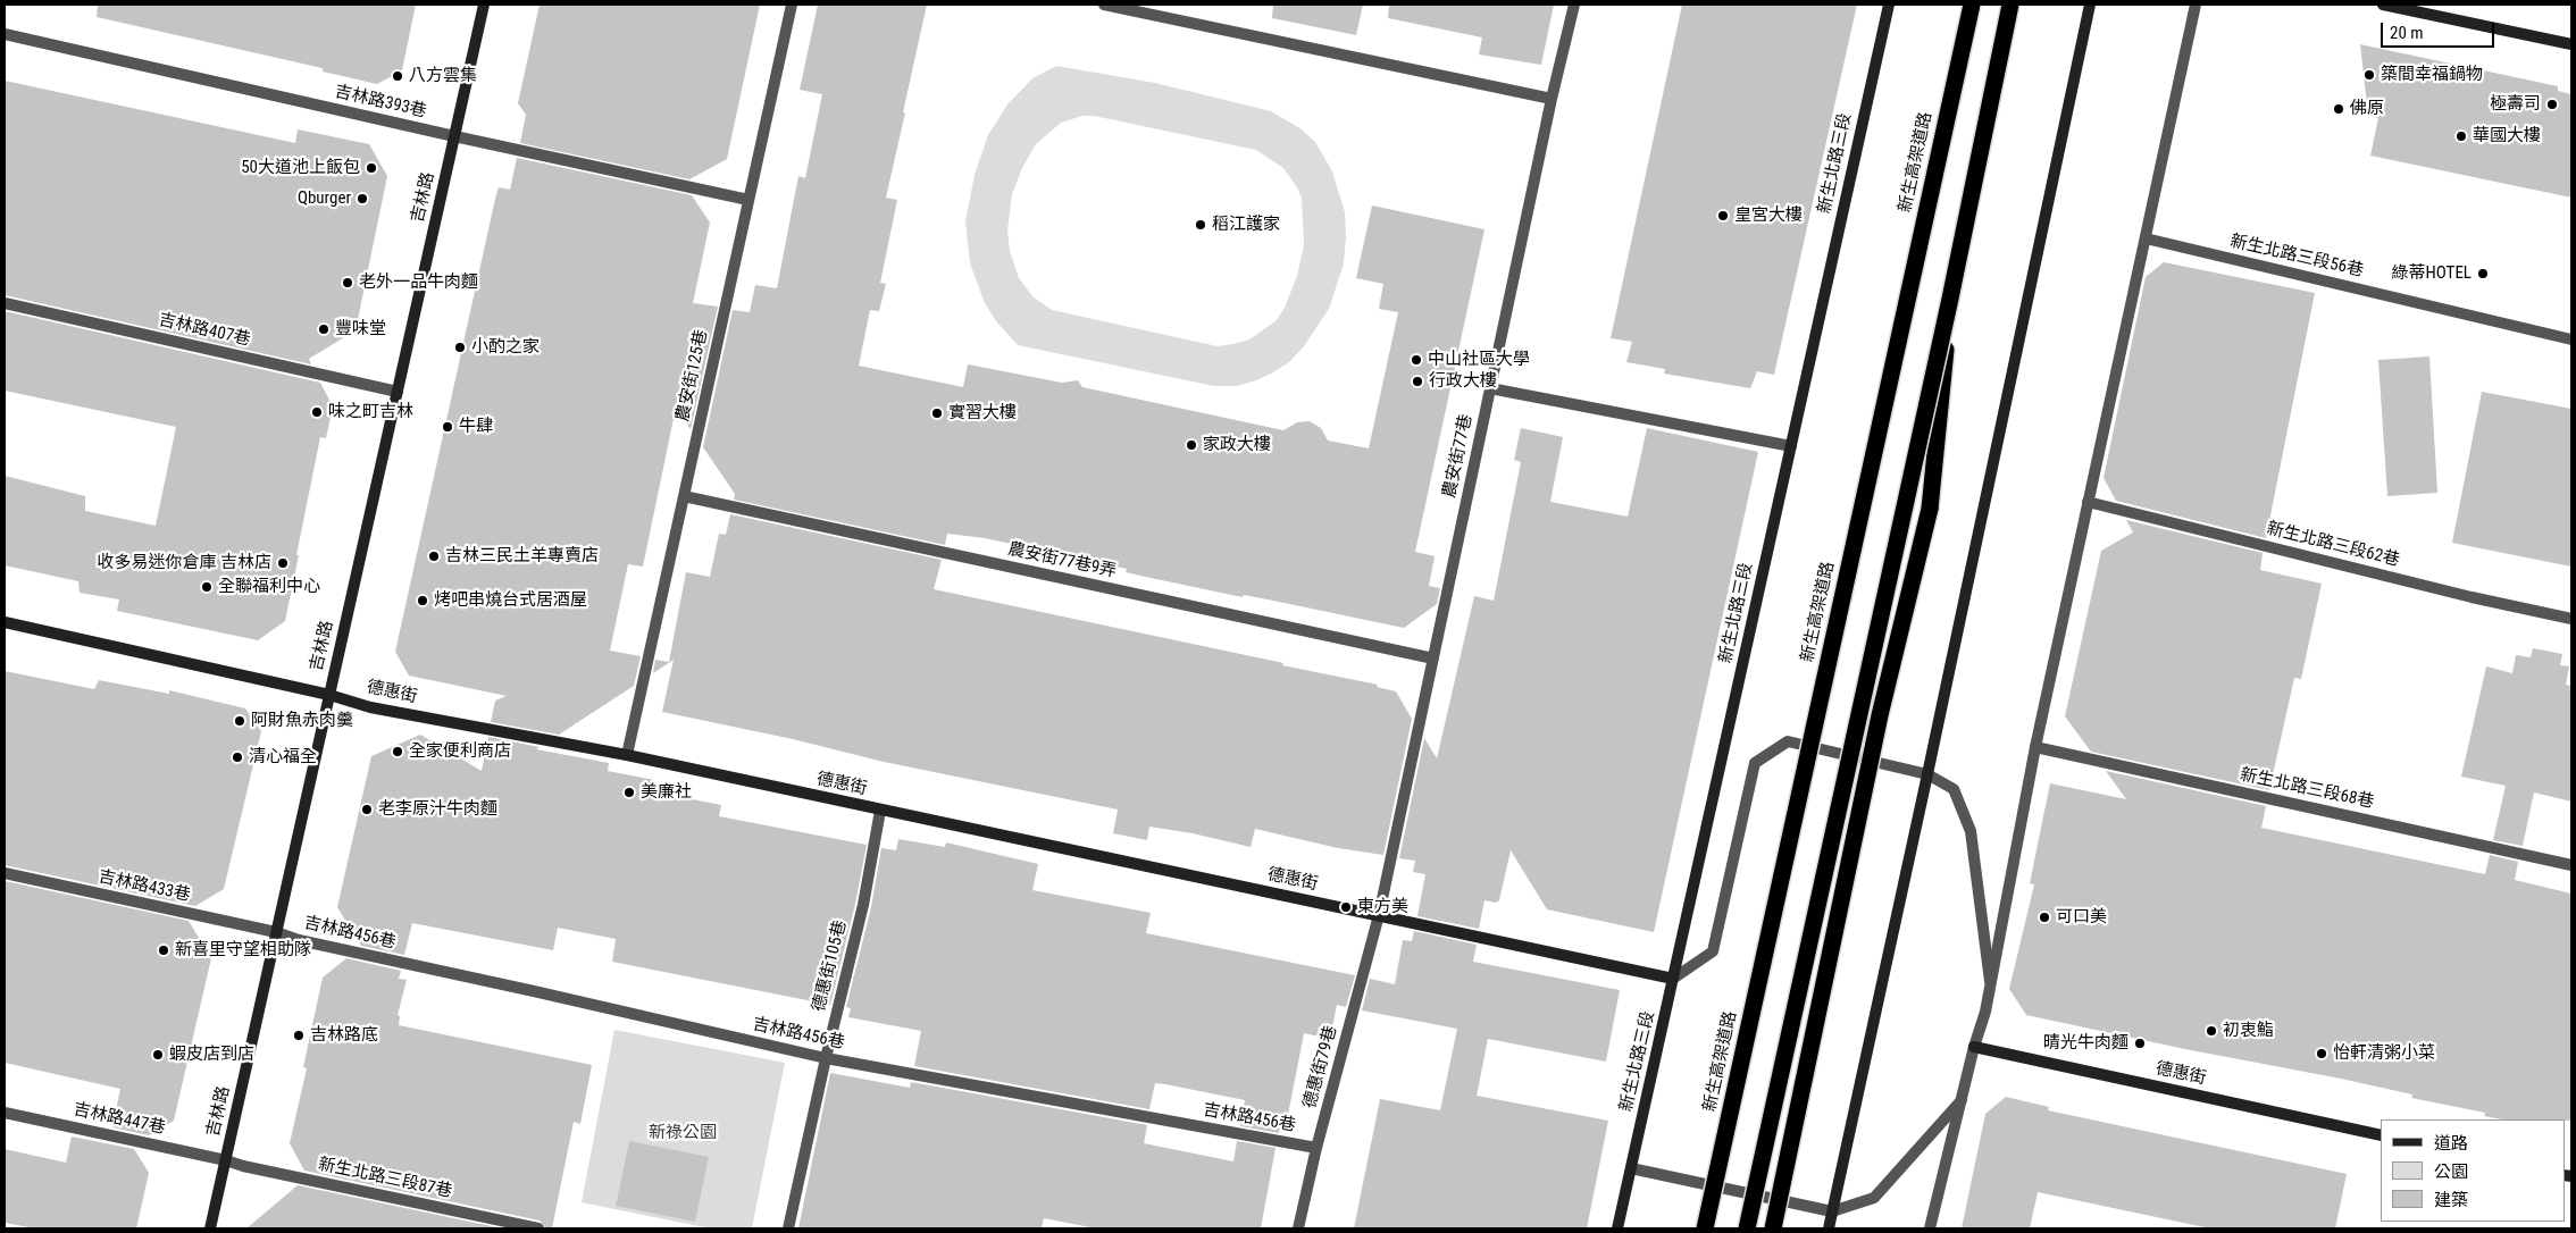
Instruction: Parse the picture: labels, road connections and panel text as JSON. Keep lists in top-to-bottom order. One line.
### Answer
{"streets":{"highway":["新生高架道路"],"street":["吉林路393巷","新生北路三段","吉林路","新生北路三段56巷","吉林路407巷","農安街125巷","農安街77巷","新生北路三段62巷","農安街77巷9弄","德惠街","新生北路三段68巷","吉林路433巷","吉林路456巷","德惠街105巷","德惠街79巷","吉林路447巷","新生北路三段87巷"]},"crossings":[["吉林路393巷","吉林路"],["吉林路393巷","農安街125巷"],["新生北路三段","德惠街"],["吉林路","吉林路407巷"],["吉林路","德惠街"],["吉林路","吉林路433巷"],["吉林路","吉林路456巷"],["吉林路","吉林路447巷"],["吉林路","新生北路三段87巷"],["農安街125巷","農安街77巷9弄"],["農安街125巷","德惠街"],["農安街77巷","農安街77巷9弄"],["農安街77巷","德惠街"],["農安街77巷","德惠街79巷"],["德惠街","德惠街105巷"],["德惠街","德惠街79巷"],["吉林路433巷","吉林路456巷"],["吉林路456巷","德惠街105巷"],["吉林路456巷","德惠街79巷"],["吉林路447巷","新生北路三段87巷"]],"parks":["新祿公園"],"places":["築間幸福鍋物","八方雲集","極壽司","佛原","華國大樓","50大道池上飯包","Qburger","皇宮大樓","稻江護家","綠蒂HOTEL","老外一品牛肉麵","豐味堂","小酌之家","中山社區大學","行政大樓","味之町吉林","實習大樓","牛肆","家政大樓","吉林三民土羊專賣店","收多易迷你倉庫 吉林店","全聯福利中心","烤吧串燒台式居酒屋","阿財魚赤肉羹","全家便利商店","清心福全","美廉社","老李原汁牛肉麵","東方美","可口美","新喜里守望相助隊","初衷鮨","吉林路底","晴光牛肉麵","怡軒清粥小菜","蝦皮店到店"],"legend":["道路","公園","建築"],"scale_bar":"20 m"}
